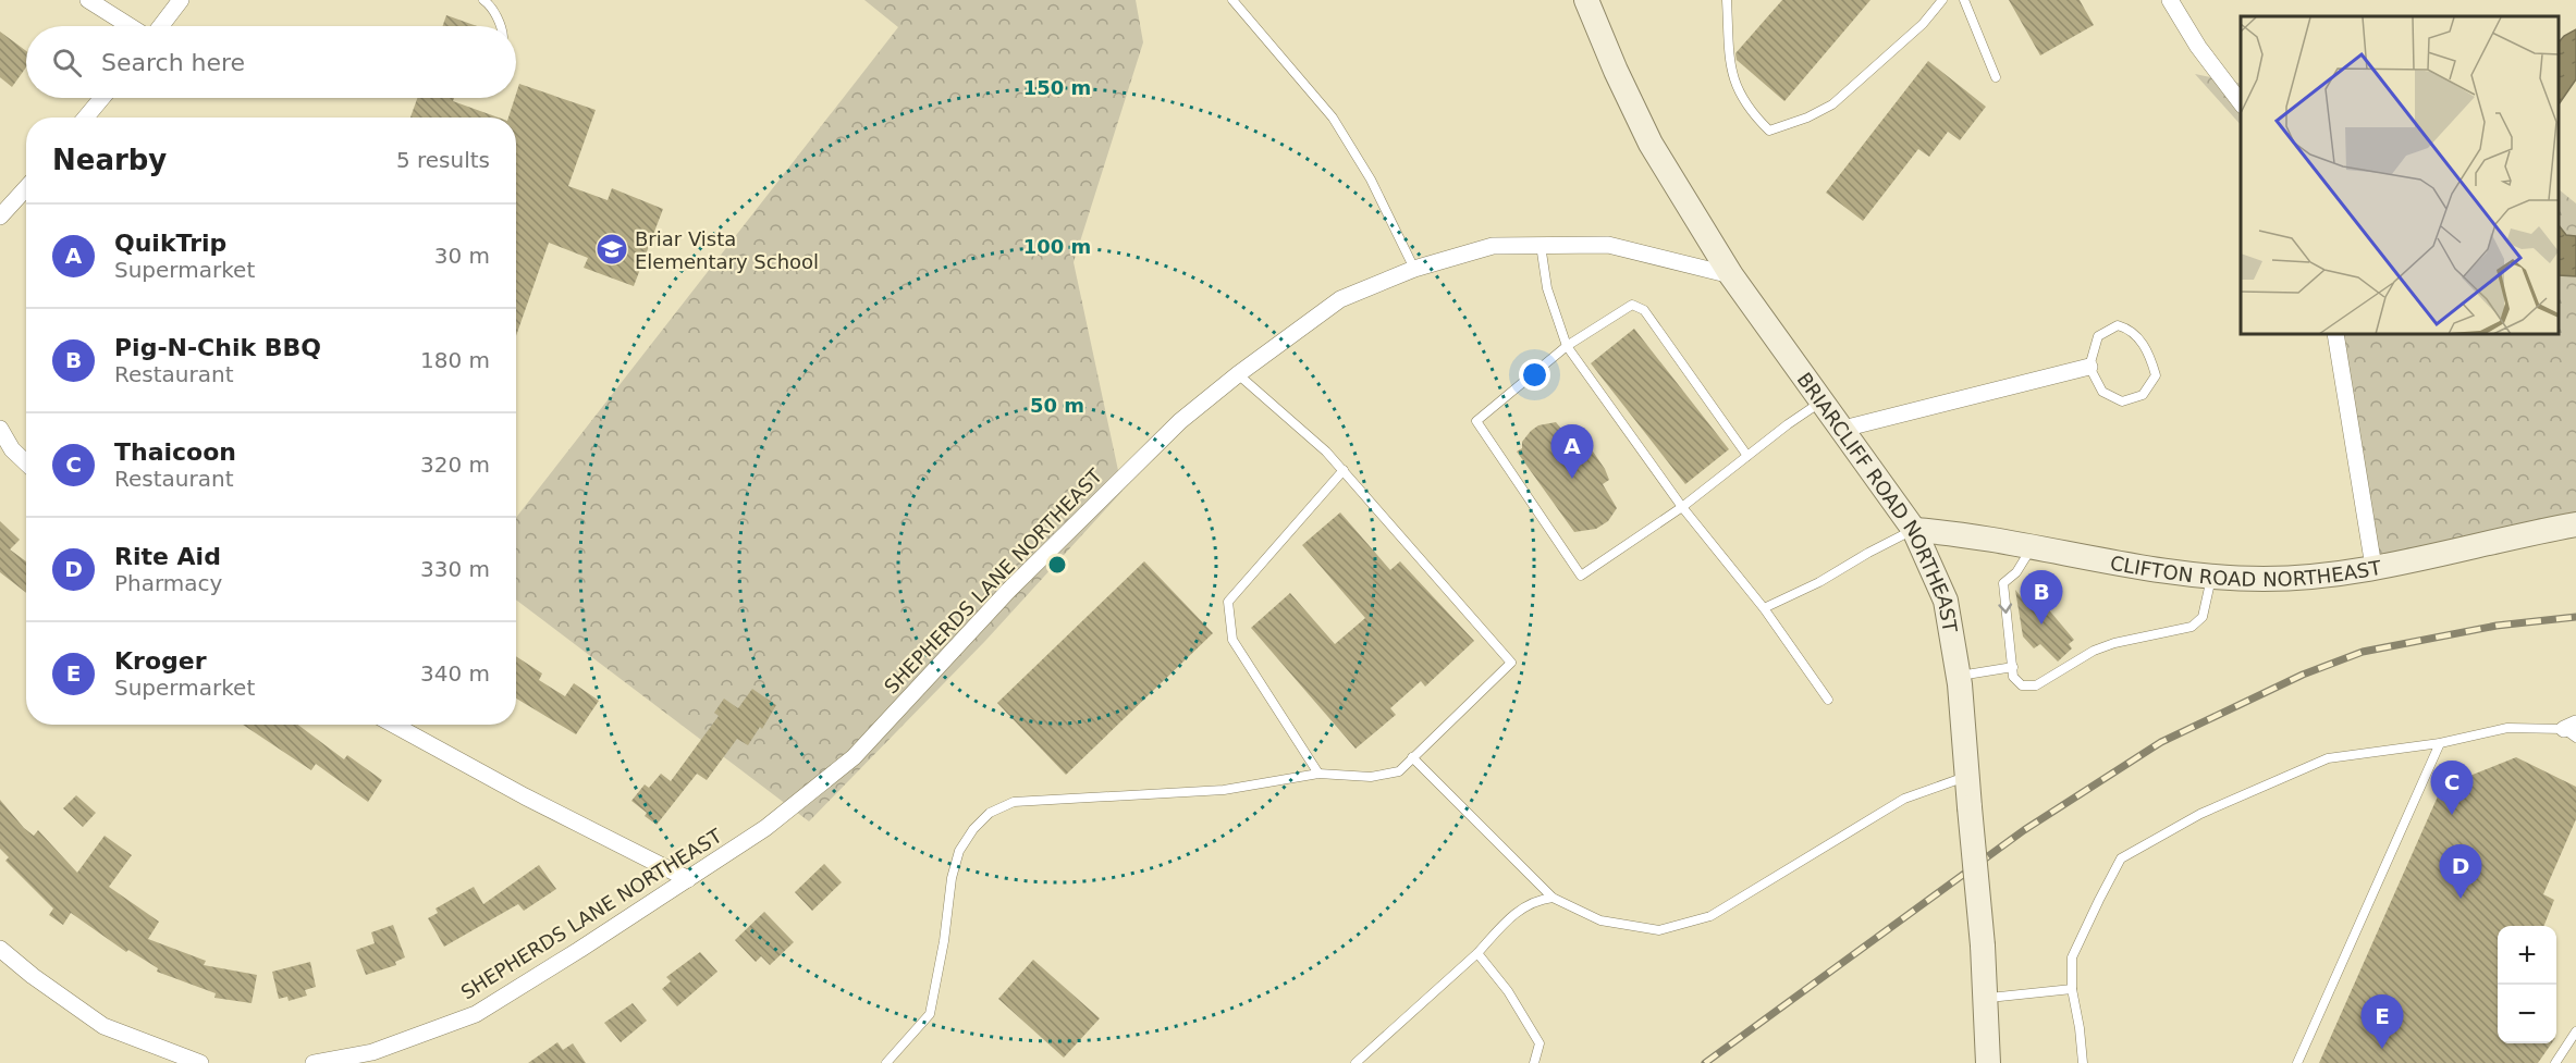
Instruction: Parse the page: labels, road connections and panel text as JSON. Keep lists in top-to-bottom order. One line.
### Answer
{"streets":{"main road":["BRIARCLIFF ROAD NORTHEAST","CLIFTON ROAD NORTHEAST"],"street":["SHEPHERDS LANE NORTHEAST"]},"crossings":[["BRIARCLIFF ROAD NORTHEAST","CLIFTON ROAD NORTHEAST"],["BRIARCLIFF ROAD NORTHEAST","SHEPHERDS LANE NORTHEAST"]],"places":{"school or university":["Briar Vista Elementary School"]},"page":{"search":"Search here","heading":["Nearby","5 results"],"list":[{"mark":"A","name":"QuikTrip","note":"Supermarket","value":"30 m"},{"mark":"B","name":"Pig-N-Chik BBQ","note":"Restaurant","value":"180 m"},{"mark":"C","name":"Thaicoon","note":"Restaurant","value":"320 m"},{"mark":"D","name":"Rite Aid","note":"Pharmacy","value":"330 m"},{"mark":"E","name":"Kroger","note":"Supermarket","value":"340 m"}],"pins":["A","B","C","D","E"],"map_buttons":["+","−"]},"rings":["150 m","100 m","50 m"]}
